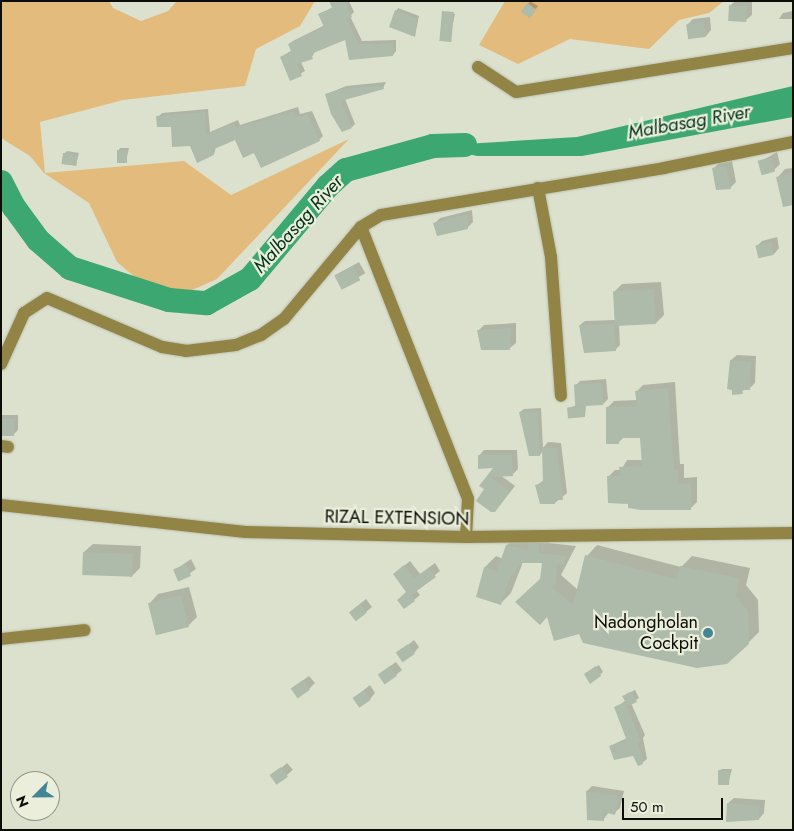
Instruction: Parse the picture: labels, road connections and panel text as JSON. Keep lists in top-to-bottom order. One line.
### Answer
{"streets":{"street":["RIZAL EXTENSION"]},"water":["Malbasag River"],"places":["Nadongholan Cockpit"],"scale_bar":"50 m","north":"bottom left"}
